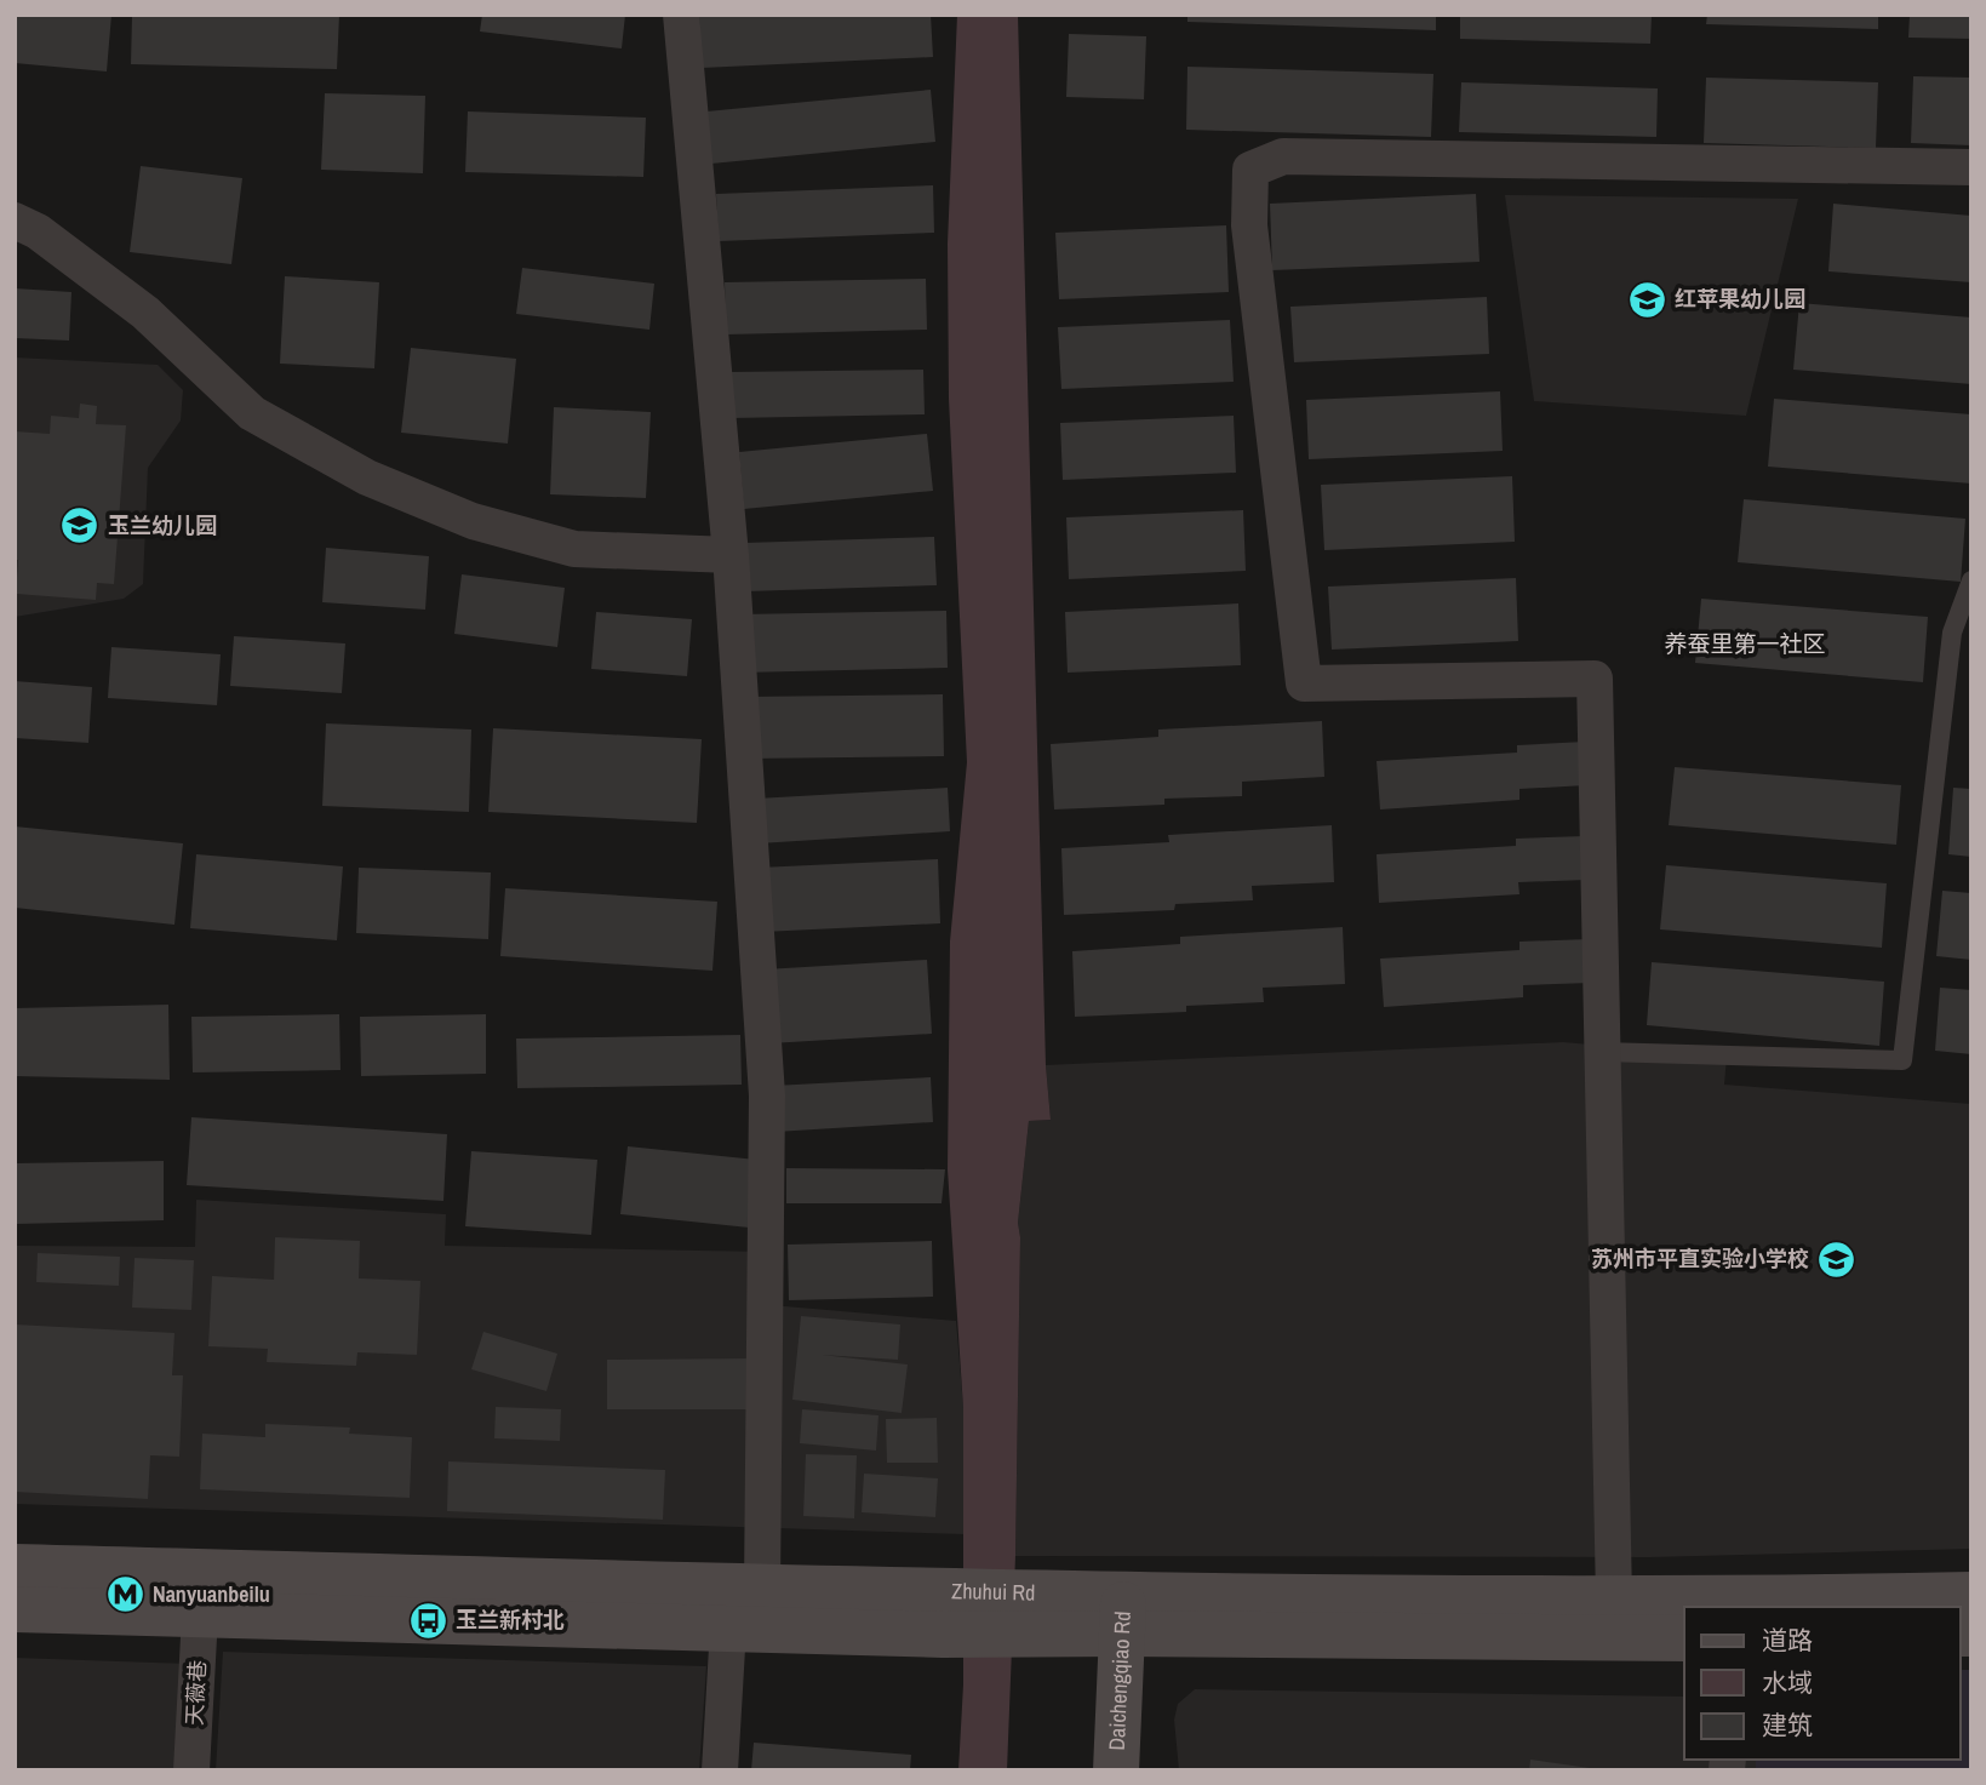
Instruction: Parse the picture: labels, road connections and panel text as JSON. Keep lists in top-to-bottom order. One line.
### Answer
{"streets":{"main road":["Zhuhui Rd","Daichengqiao Rd"],"street":["天薇巷"]},"crossings":[["Zhuhui Rd","Daichengqiao Rd"],["Zhuhui Rd","天薇巷"]],"districts":["养蚕里第一社区"],"places":{"school or university":["红苹果幼儿园","玉兰幼儿园","苏州市平直实验小学校"],"metro station":["Nanyuanbeilu"],"bus stop":["玉兰新村北"]},"legend":["道路","水域","建筑"]}
